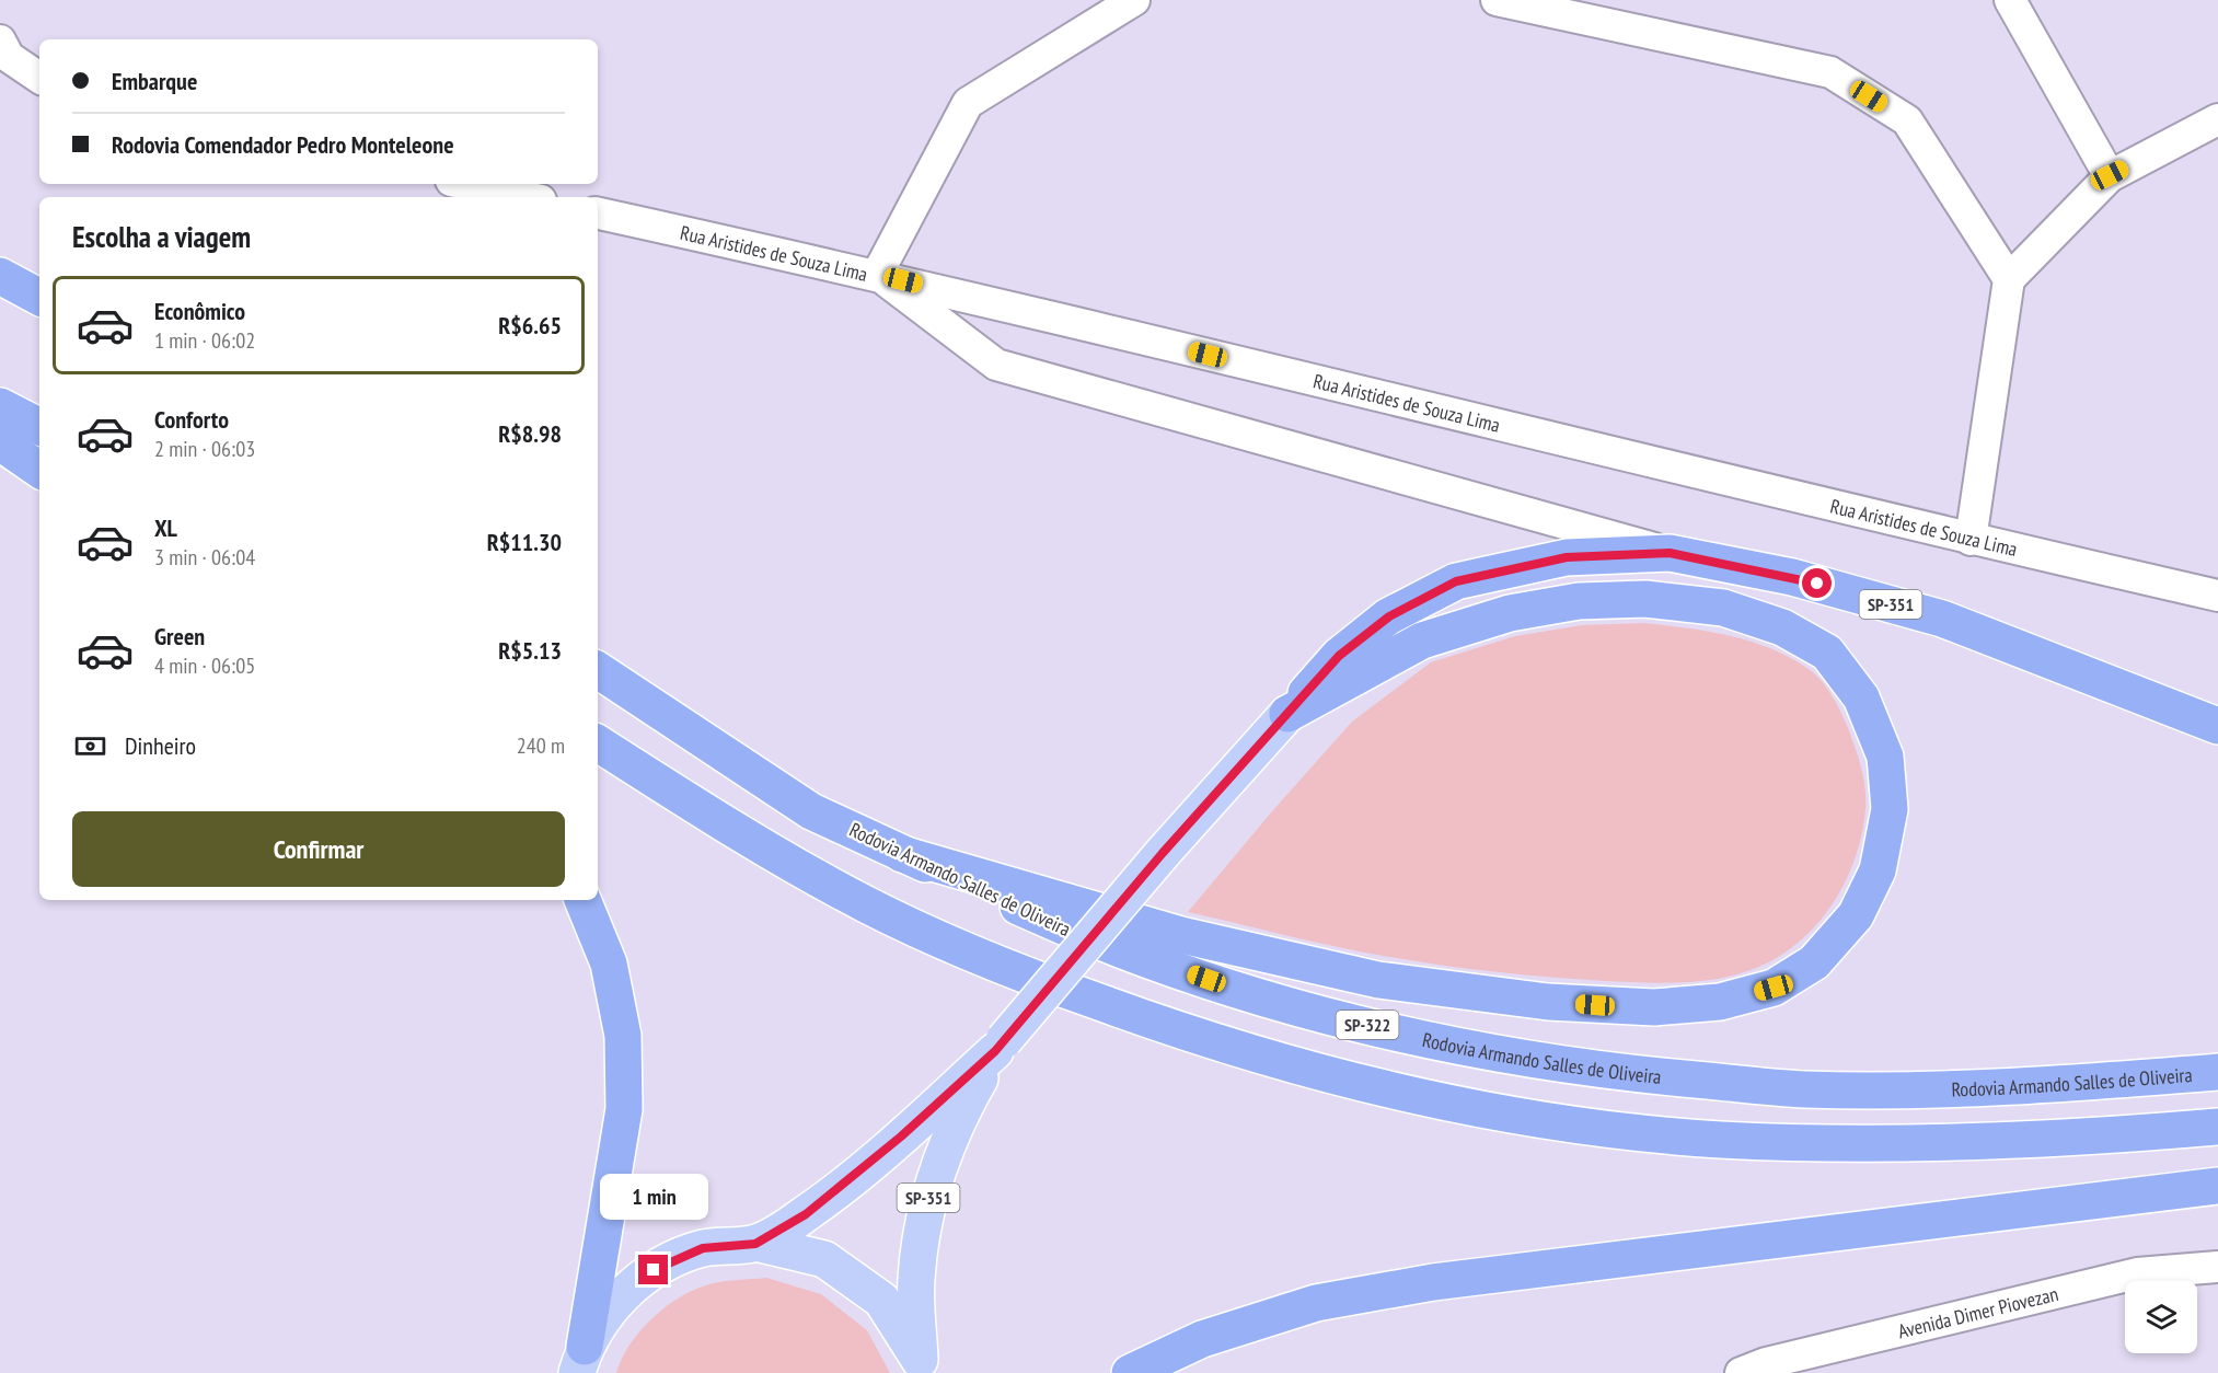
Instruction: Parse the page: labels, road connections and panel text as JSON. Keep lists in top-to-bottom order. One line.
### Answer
{"streets":{"highway":["SP-351","Rodovia Armando Salles de Oliveira","SP-322"],"street":["Rua Aristides de Souza Lima","Avenida Dimer Piovezan"]},"page":{"banner":["Embarque","Rodovia Comendador Pedro Monteleone"],"heading":"Escolha a viagem","list":[{"name":"Econômico","note":"1 min · 06:02","value":"R$6.65"},{"name":"Conforto","note":"2 min · 06:03","value":"R$8.98"},{"name":"XL","note":"3 min · 06:04","value":"R$11.30"},{"name":"Green","note":"4 min · 06:05","value":"R$5.13"}],"pay":["Dinheiro","240 m"],"buttons":"Confirmar","bubble":"1 min"}}
